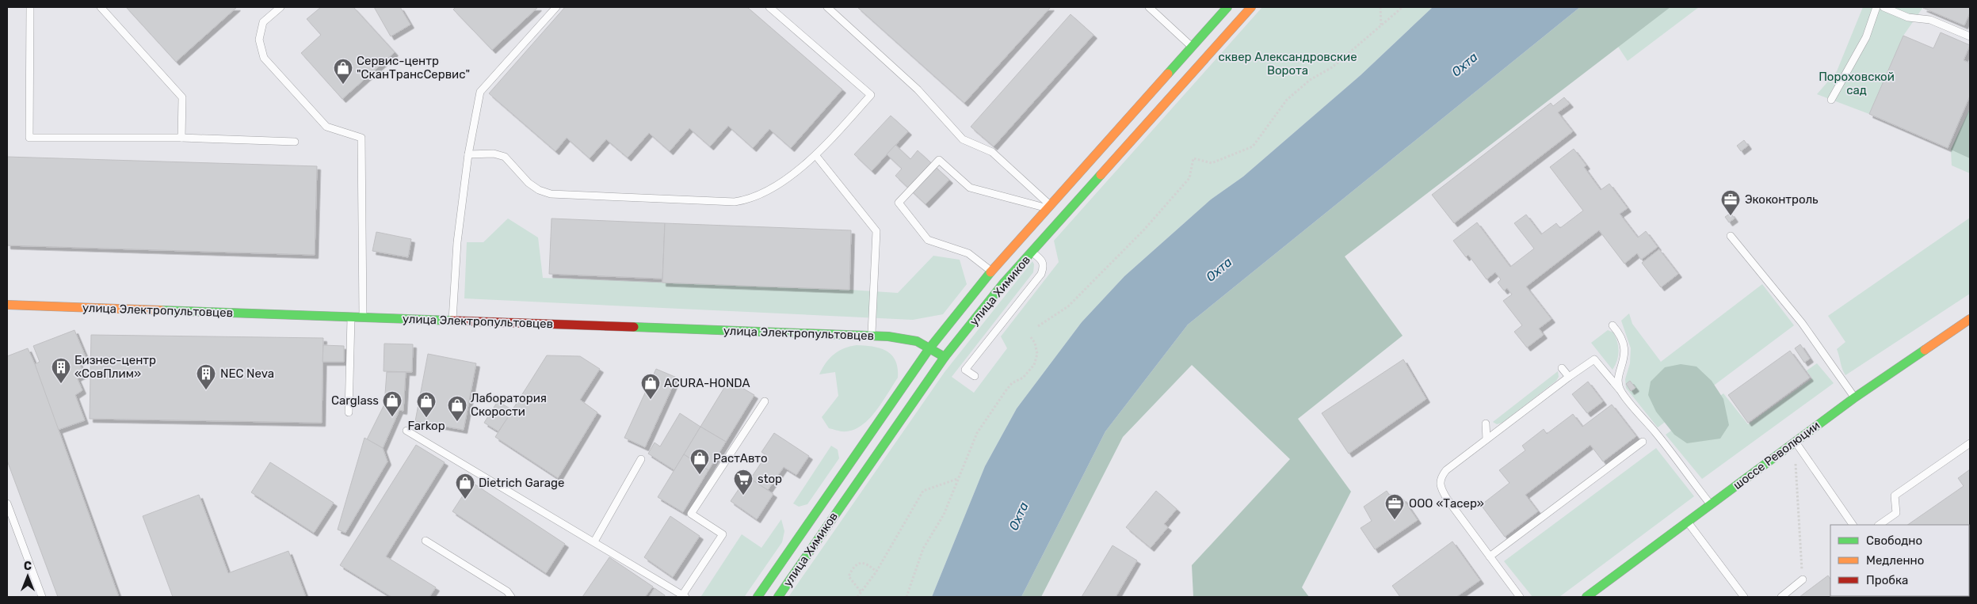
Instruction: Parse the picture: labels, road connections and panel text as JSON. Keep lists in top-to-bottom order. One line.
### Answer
{"streets":{"street":["улица Химиков","улица Электропультовцев","шоссе Революции"]},"crossings":[["улица Химиков","улица Электропультовцев"]],"water":["Охта"],"parks":["сквер Александровские Ворота","Пороховской сад"],"places":{"shop":["Сервис-центр \"СканТрансСервис\"","ACURA-HONDA","Carglass","Farkop","Лаборатория Скорости","РастАвто","Dietrich Garage"],"office":["Экоконтроль","ООО «Тасер»"],"building":["Бизнес-центр «СовПлим»","NEC Neva"],"supermarket":["stop"]},"legend":["Свободно","Медленно","Пробка"],"north":"top"}
